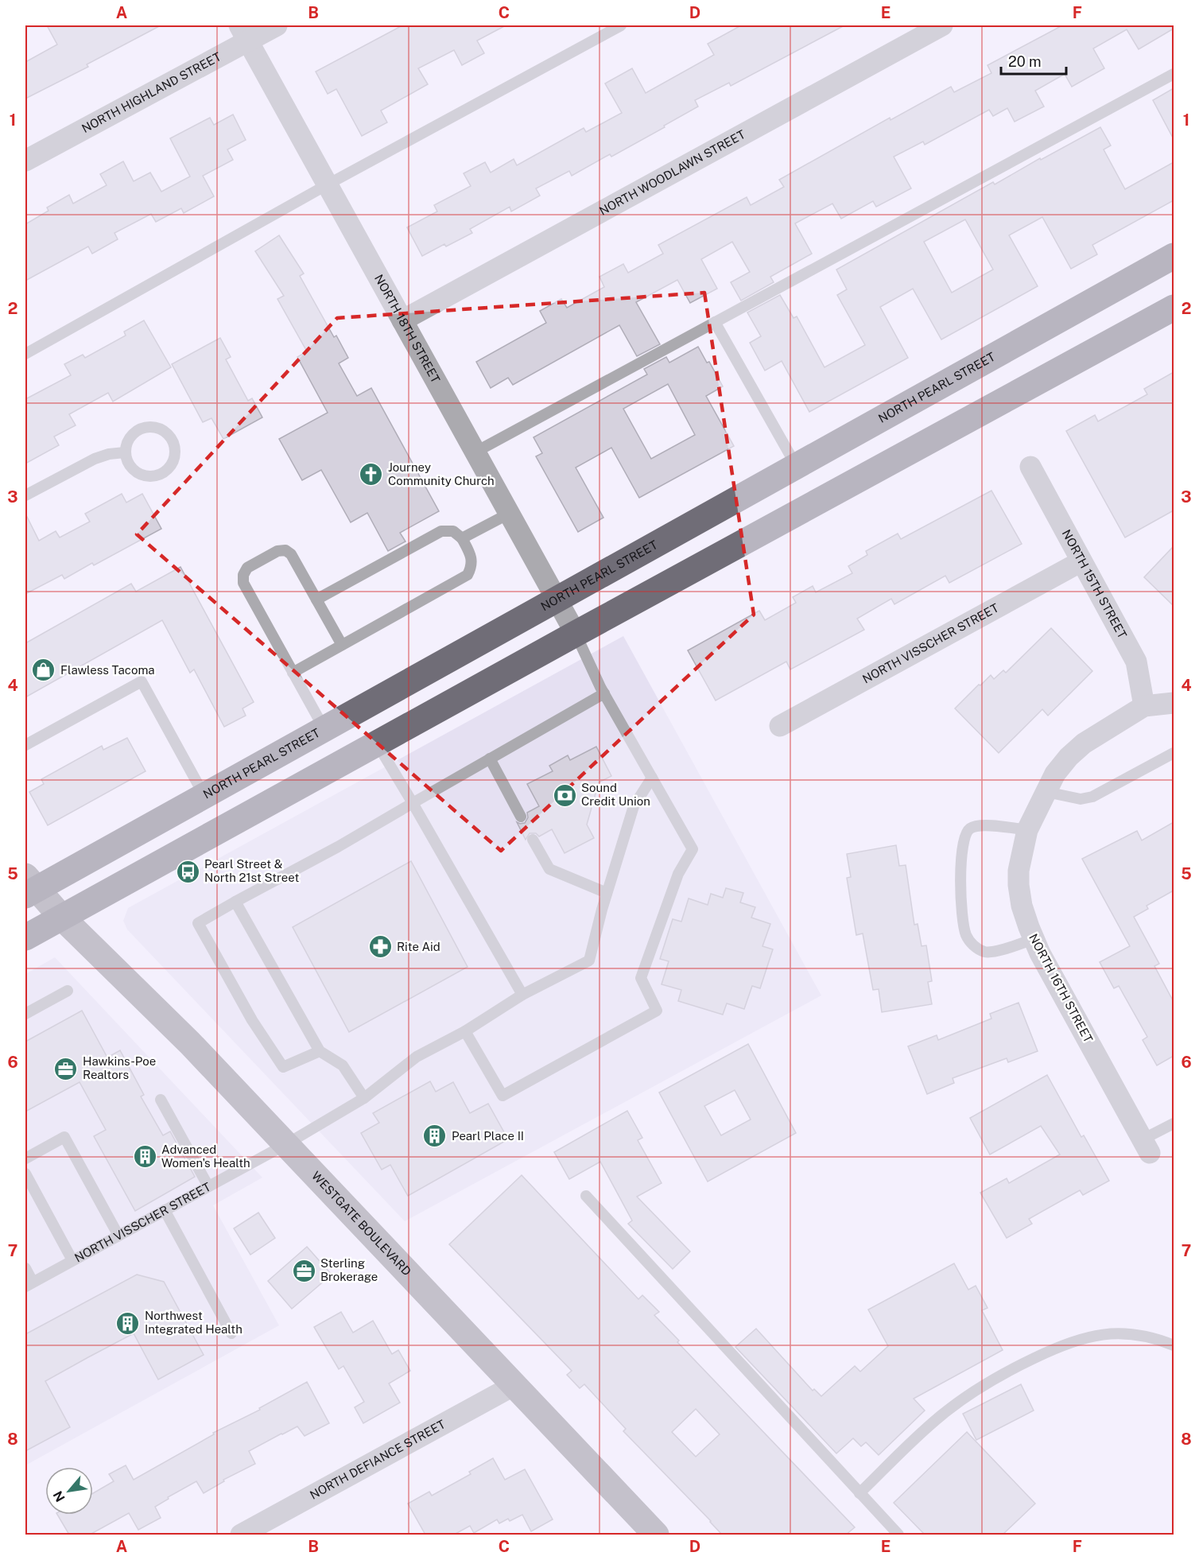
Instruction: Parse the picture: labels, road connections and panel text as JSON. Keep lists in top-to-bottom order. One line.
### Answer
{"streets":{"main road":["NORTH PEARL STREET"],"street":["NORTH HIGHLAND STREET","NORTH WOODLAWN STREET","NORTH 18TH STREET","NORTH 15TH STREET","NORTH VISSCHER STREET","NORTH 16TH STREET","WESTGATE BOULEVARD","NORTH DEFIANCE STREET"]},"crossings":[["NORTH HIGHLAND STREET","NORTH 18TH STREET"],["NORTH WOODLAWN STREET","NORTH 18TH STREET"],["NORTH 18TH STREET","NORTH PEARL STREET"],["NORTH PEARL STREET","WESTGATE BOULEVARD"],["NORTH 15TH STREET","NORTH VISSCHER STREET"],["NORTH VISSCHER STREET","WESTGATE BOULEVARD"],["WESTGATE BOULEVARD","NORTH DEFIANCE STREET"]],"places":{"church":["Journey Community Church"],"shop":["Flawless Tacoma"],"bank":["Sound Credit Union"],"bus stop":["Pearl Street & North 21st Street"],"pharmacy":["Rite Aid"],"office":["Hawkins-Poe Realtors","Sterling Brokerage"],"building":["Pearl Place II","Advanced Women's Health","Northwest Integrated Health"]},"scale_bar":"20 m","north":"bottom left","grid":{"columns":["A","B","C","D","E","F"],"rows":["1","2","3","4","5","6","7","8"]}}
